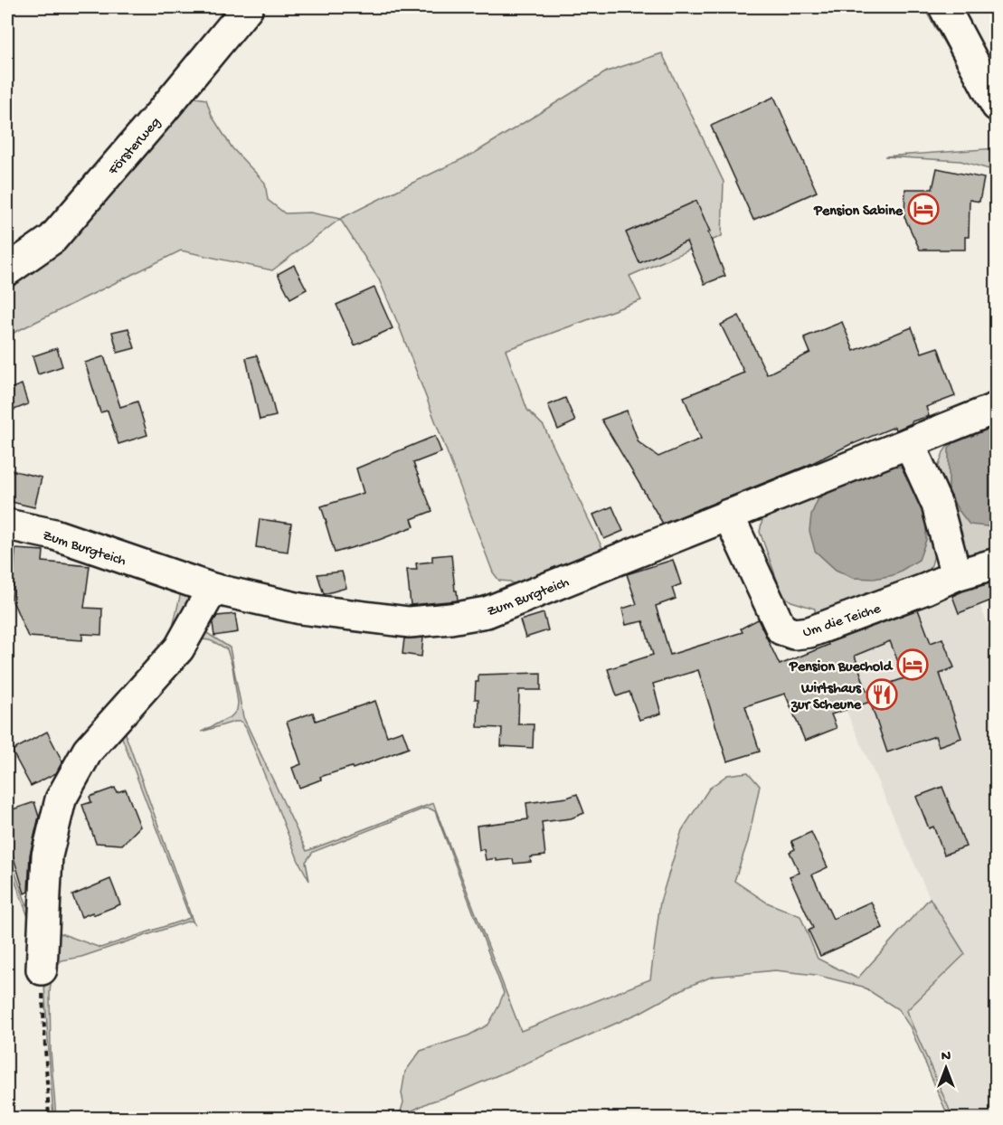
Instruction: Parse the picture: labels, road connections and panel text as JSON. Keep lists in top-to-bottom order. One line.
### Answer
{"streets":{"street":["Försterweg","Zum Burgteich","Um die Teiche"]},"crossings":[["Zum Burgteich","Um die Teiche"]],"places":{"hotel":["Pension Sabine","Pension Buechold"],"restaurant":["Wirtshaus zur Scheune"]},"north":"top"}
